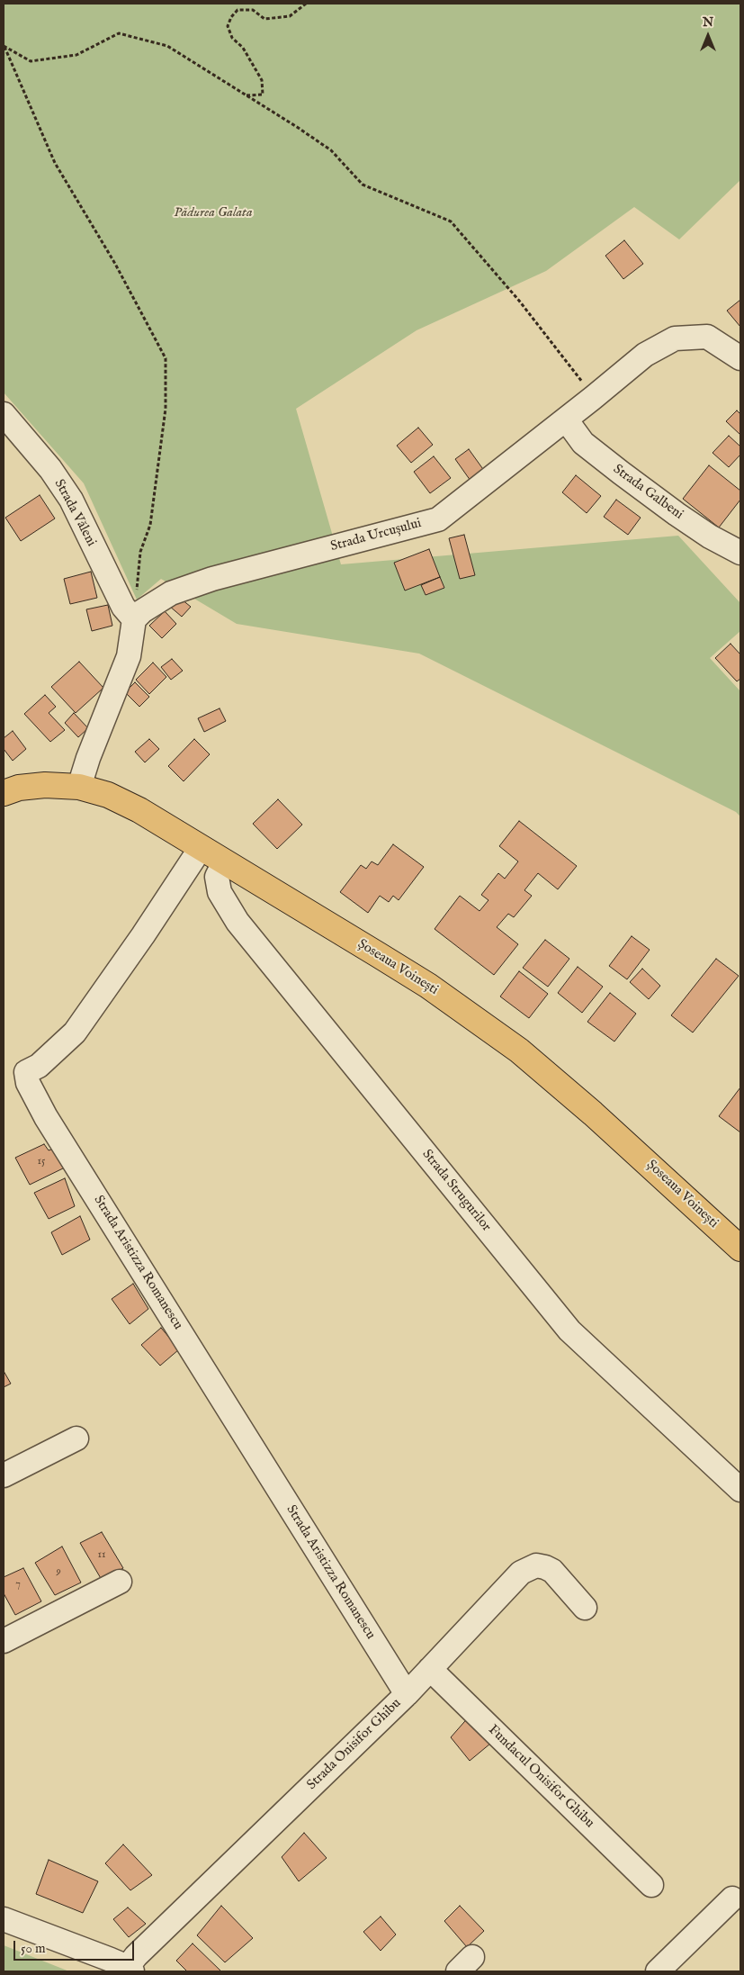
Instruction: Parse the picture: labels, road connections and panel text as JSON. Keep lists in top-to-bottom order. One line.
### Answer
{"streets":{"main road":["Șoseaua Voinești"],"street":["Strada Galbeni","Strada Văleni","Strada Urcușului","Strada Strugurilor","Strada Aristizza Romanescu","Strada Onisifor Ghibu","Fundacul Onisifor Ghibu"]},"crossings":[["Strada Galbeni","Strada Urcușului"],["Strada Văleni","Strada Urcușului"],["Șoseaua Voinești","Strada Strugurilor"],["Șoseaua Voinești","Strada Aristizza Romanescu"],["Strada Aristizza Romanescu","Strada Onisifor Ghibu"],["Strada Onisifor Ghibu","Fundacul Onisifor Ghibu"]],"parks":["Pădurea Galata"],"house_numbers":["15","11","9","7"],"scale_bar":"50 m","north":"top"}
